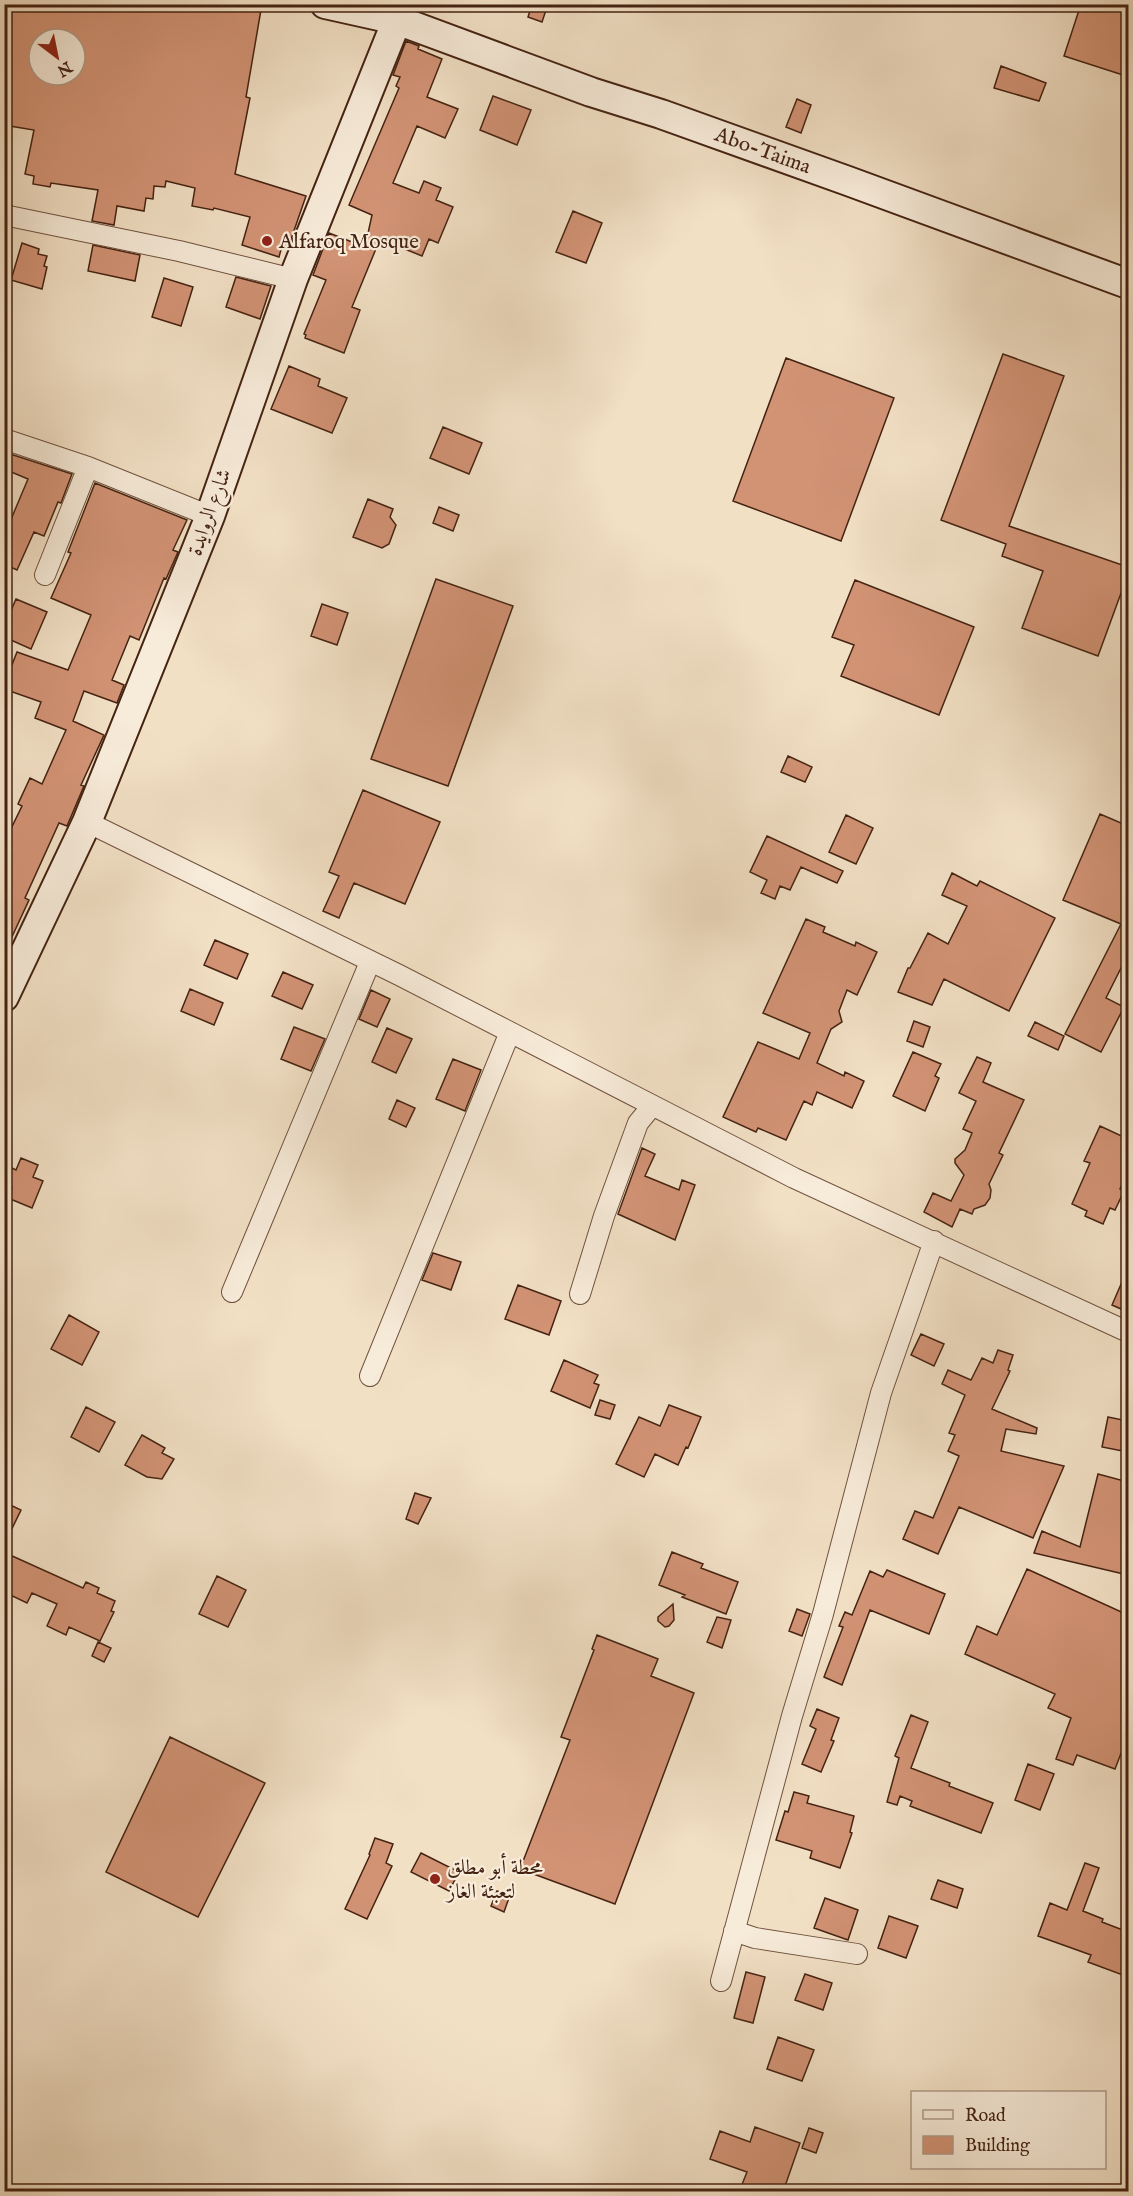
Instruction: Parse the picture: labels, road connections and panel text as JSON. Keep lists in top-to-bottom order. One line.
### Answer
{"streets":{"street":["Abo-Taima","شارع الروايدة"]},"crossings":[["Abo-Taima","شارع الروايدة"]],"places":["Alfaroq Mosque","محطة أبو مطلق لتعبئة الغاز"],"legend":["Road","Building"],"north":"bottom right"}
